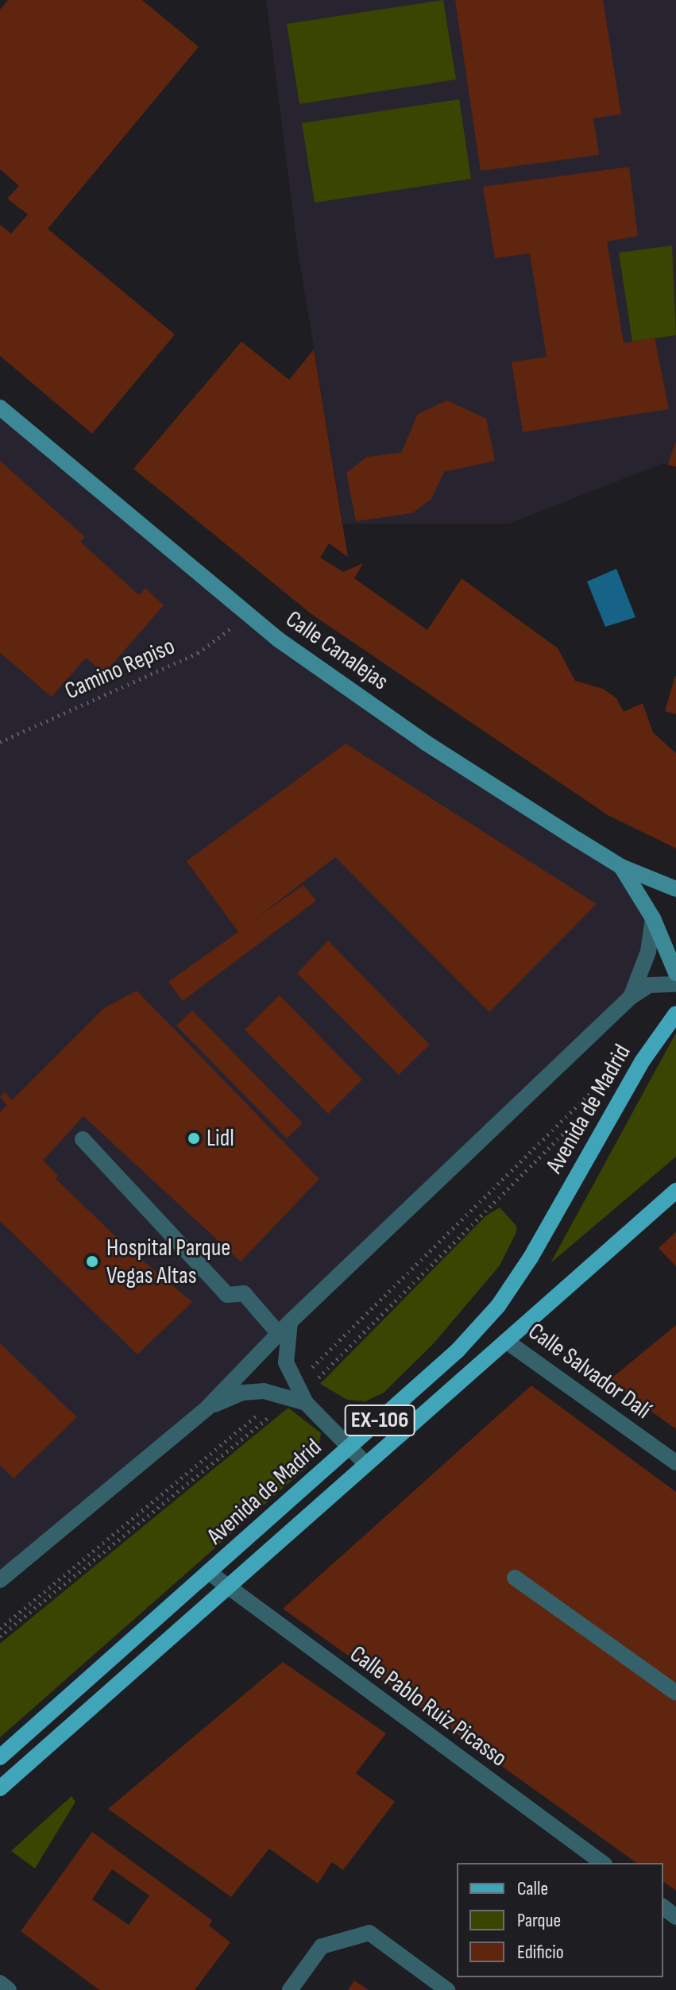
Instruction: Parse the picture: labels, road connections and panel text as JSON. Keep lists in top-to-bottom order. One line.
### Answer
{"streets":{"main road":["Calle Canalejas","Avenida de Madrid","EX-106"],"street":["Calle Salvador Dalí","Calle Pablo Ruiz Picasso"],"path":["Camino Repiso"]},"crossings":[["Calle Canalejas","Camino Repiso"],["Avenida de Madrid","Calle Salvador Dalí"],["Avenida de Madrid","Calle Pablo Ruiz Picasso"]],"places":["Lidl","Hospital Parque Vegas Altas"],"legend":["Calle","Parque","Edificio"]}
